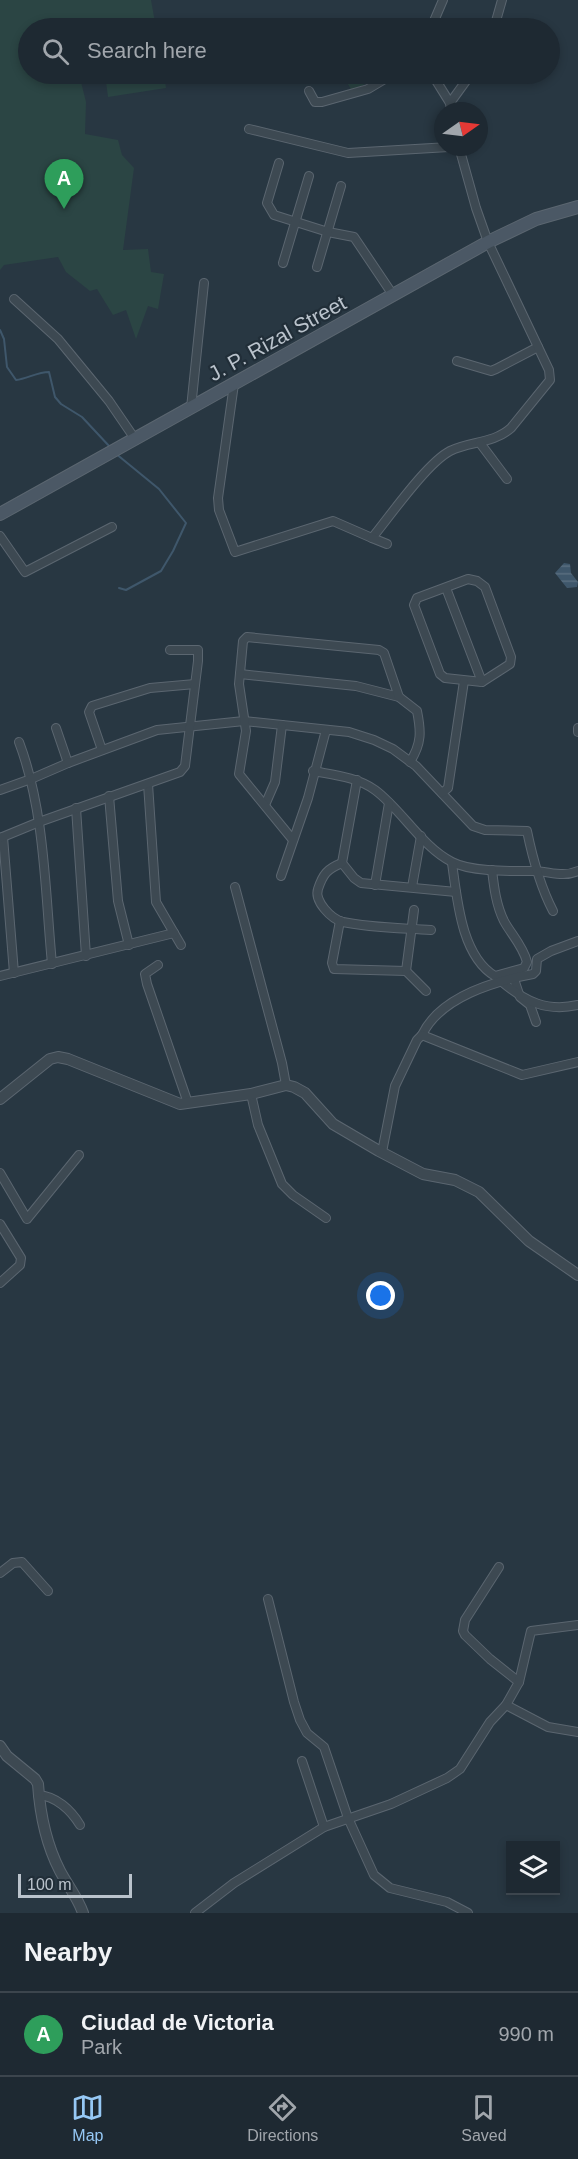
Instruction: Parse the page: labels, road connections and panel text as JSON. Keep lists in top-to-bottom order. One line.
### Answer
{"streets":{"main road":["J. P. Rizal Street"]},"scale_bar":"100 m","north":"right","page":{"search":"Search here","pins":"A","scale":"100 m","heading":"Nearby","list":[{"mark":"A","name":"Ciudad de Victoria","note":"Park","value":"990 m"}],"nav":["Map","Directions","Saved"]}}
